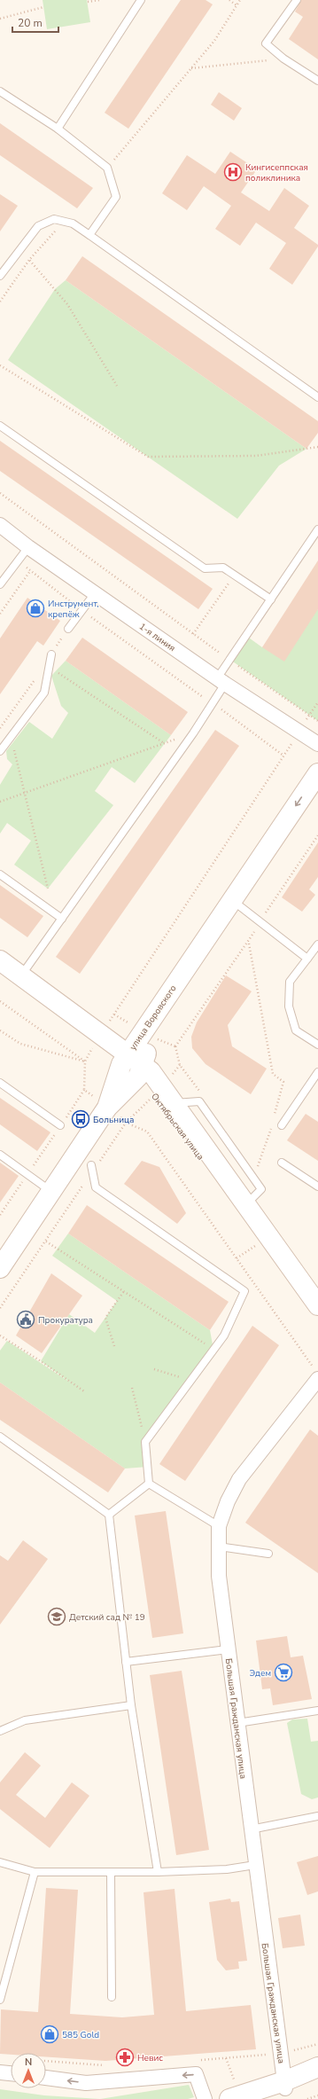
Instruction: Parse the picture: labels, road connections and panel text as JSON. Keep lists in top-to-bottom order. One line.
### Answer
{"streets":{"street":["1-я линия","улица Воровского","Октябрьская улица","Большая Гражданская улица"]},"crossings":[["улица Воровского","Октябрьская улица"]],"places":{"hospital":["Кингисеппская поликлиника"],"shop":["Инструмент, крепёж","585 Gold"],"bus stop":["Больница"],"public building":["Прокуратура"],"school or university":["Детский сад № 19"],"supermarket":["Эдем"],"pharmacy":["Невис"]},"scale_bar":"20 m","north":"top"}
